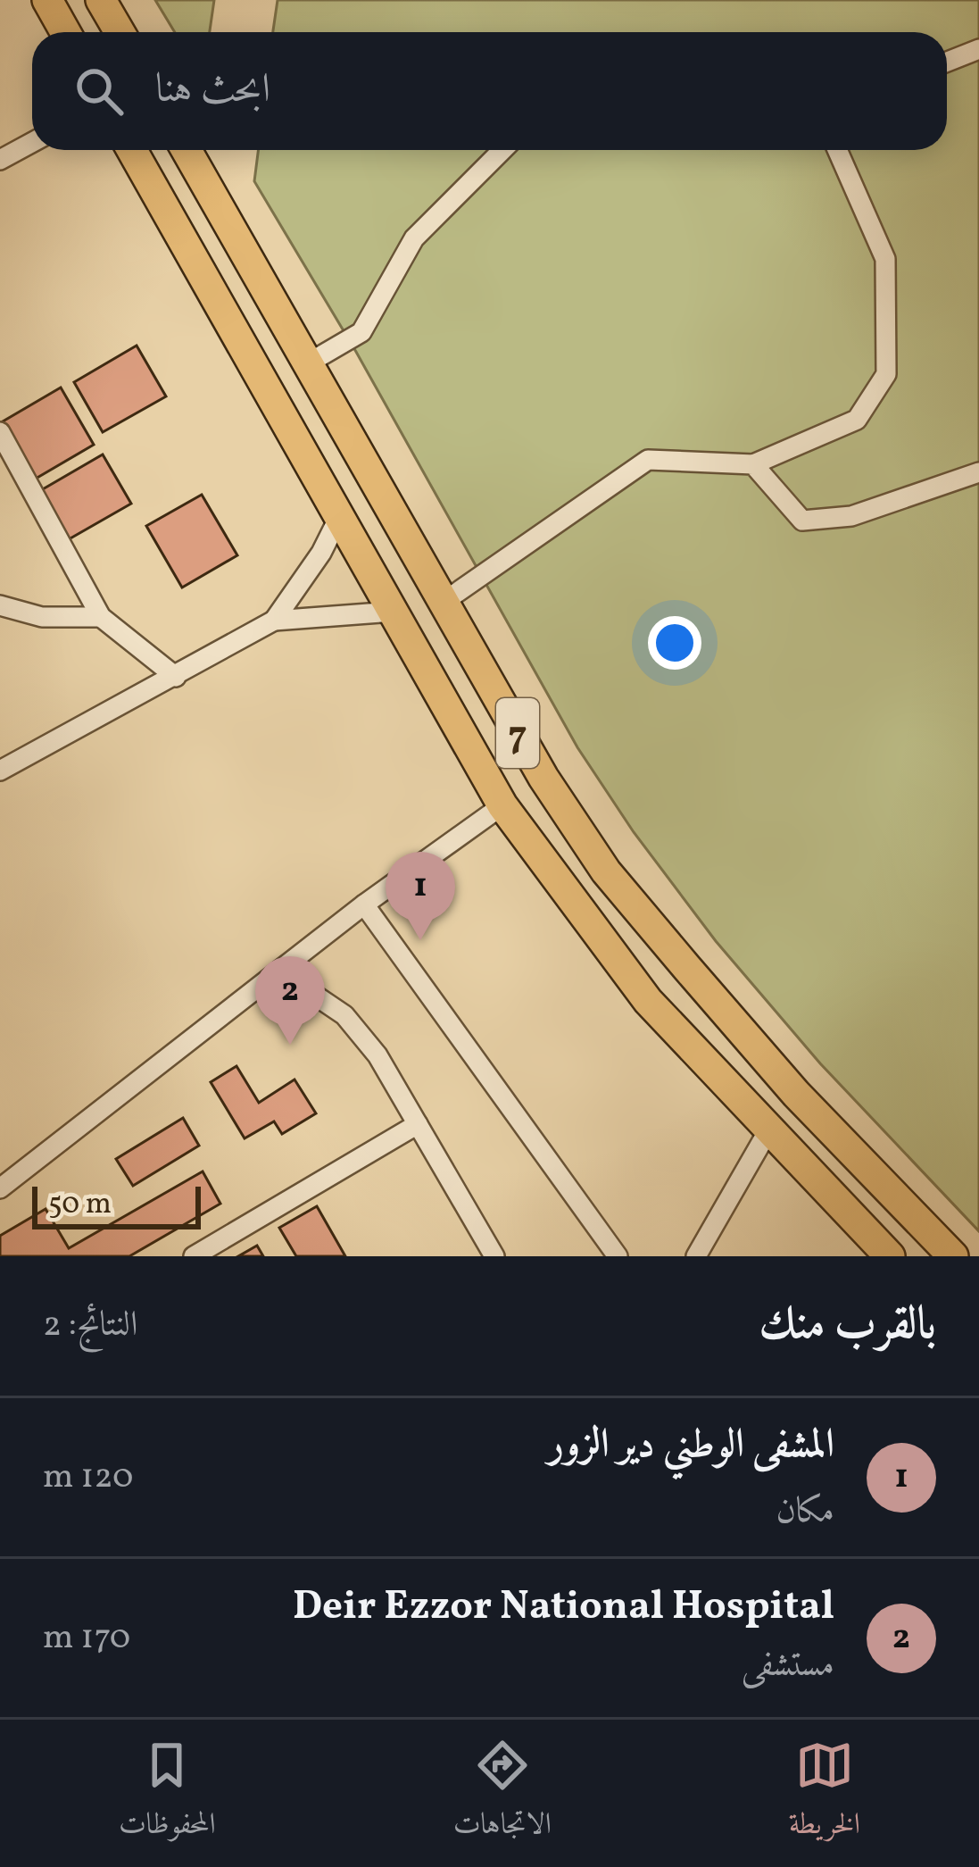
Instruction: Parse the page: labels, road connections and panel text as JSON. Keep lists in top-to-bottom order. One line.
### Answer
{"streets":{"main road":["7"]},"scale_bar":"50 m","page":{"search":"ابحث هنا","pins":["1","2"],"scale":"50 m","heading":["بالقرب منك","النتائج: 2"],"list":[{"mark":"1","name":"المشفى الوطني دير الزور","note":"مكان","value":"120 m"},{"mark":"2","name":"Deir Ezzor National Hospital","note":"مستشفى","value":"170 m"}],"nav":["الخريطة","الاتجاهات","المحفوظات"]}}
